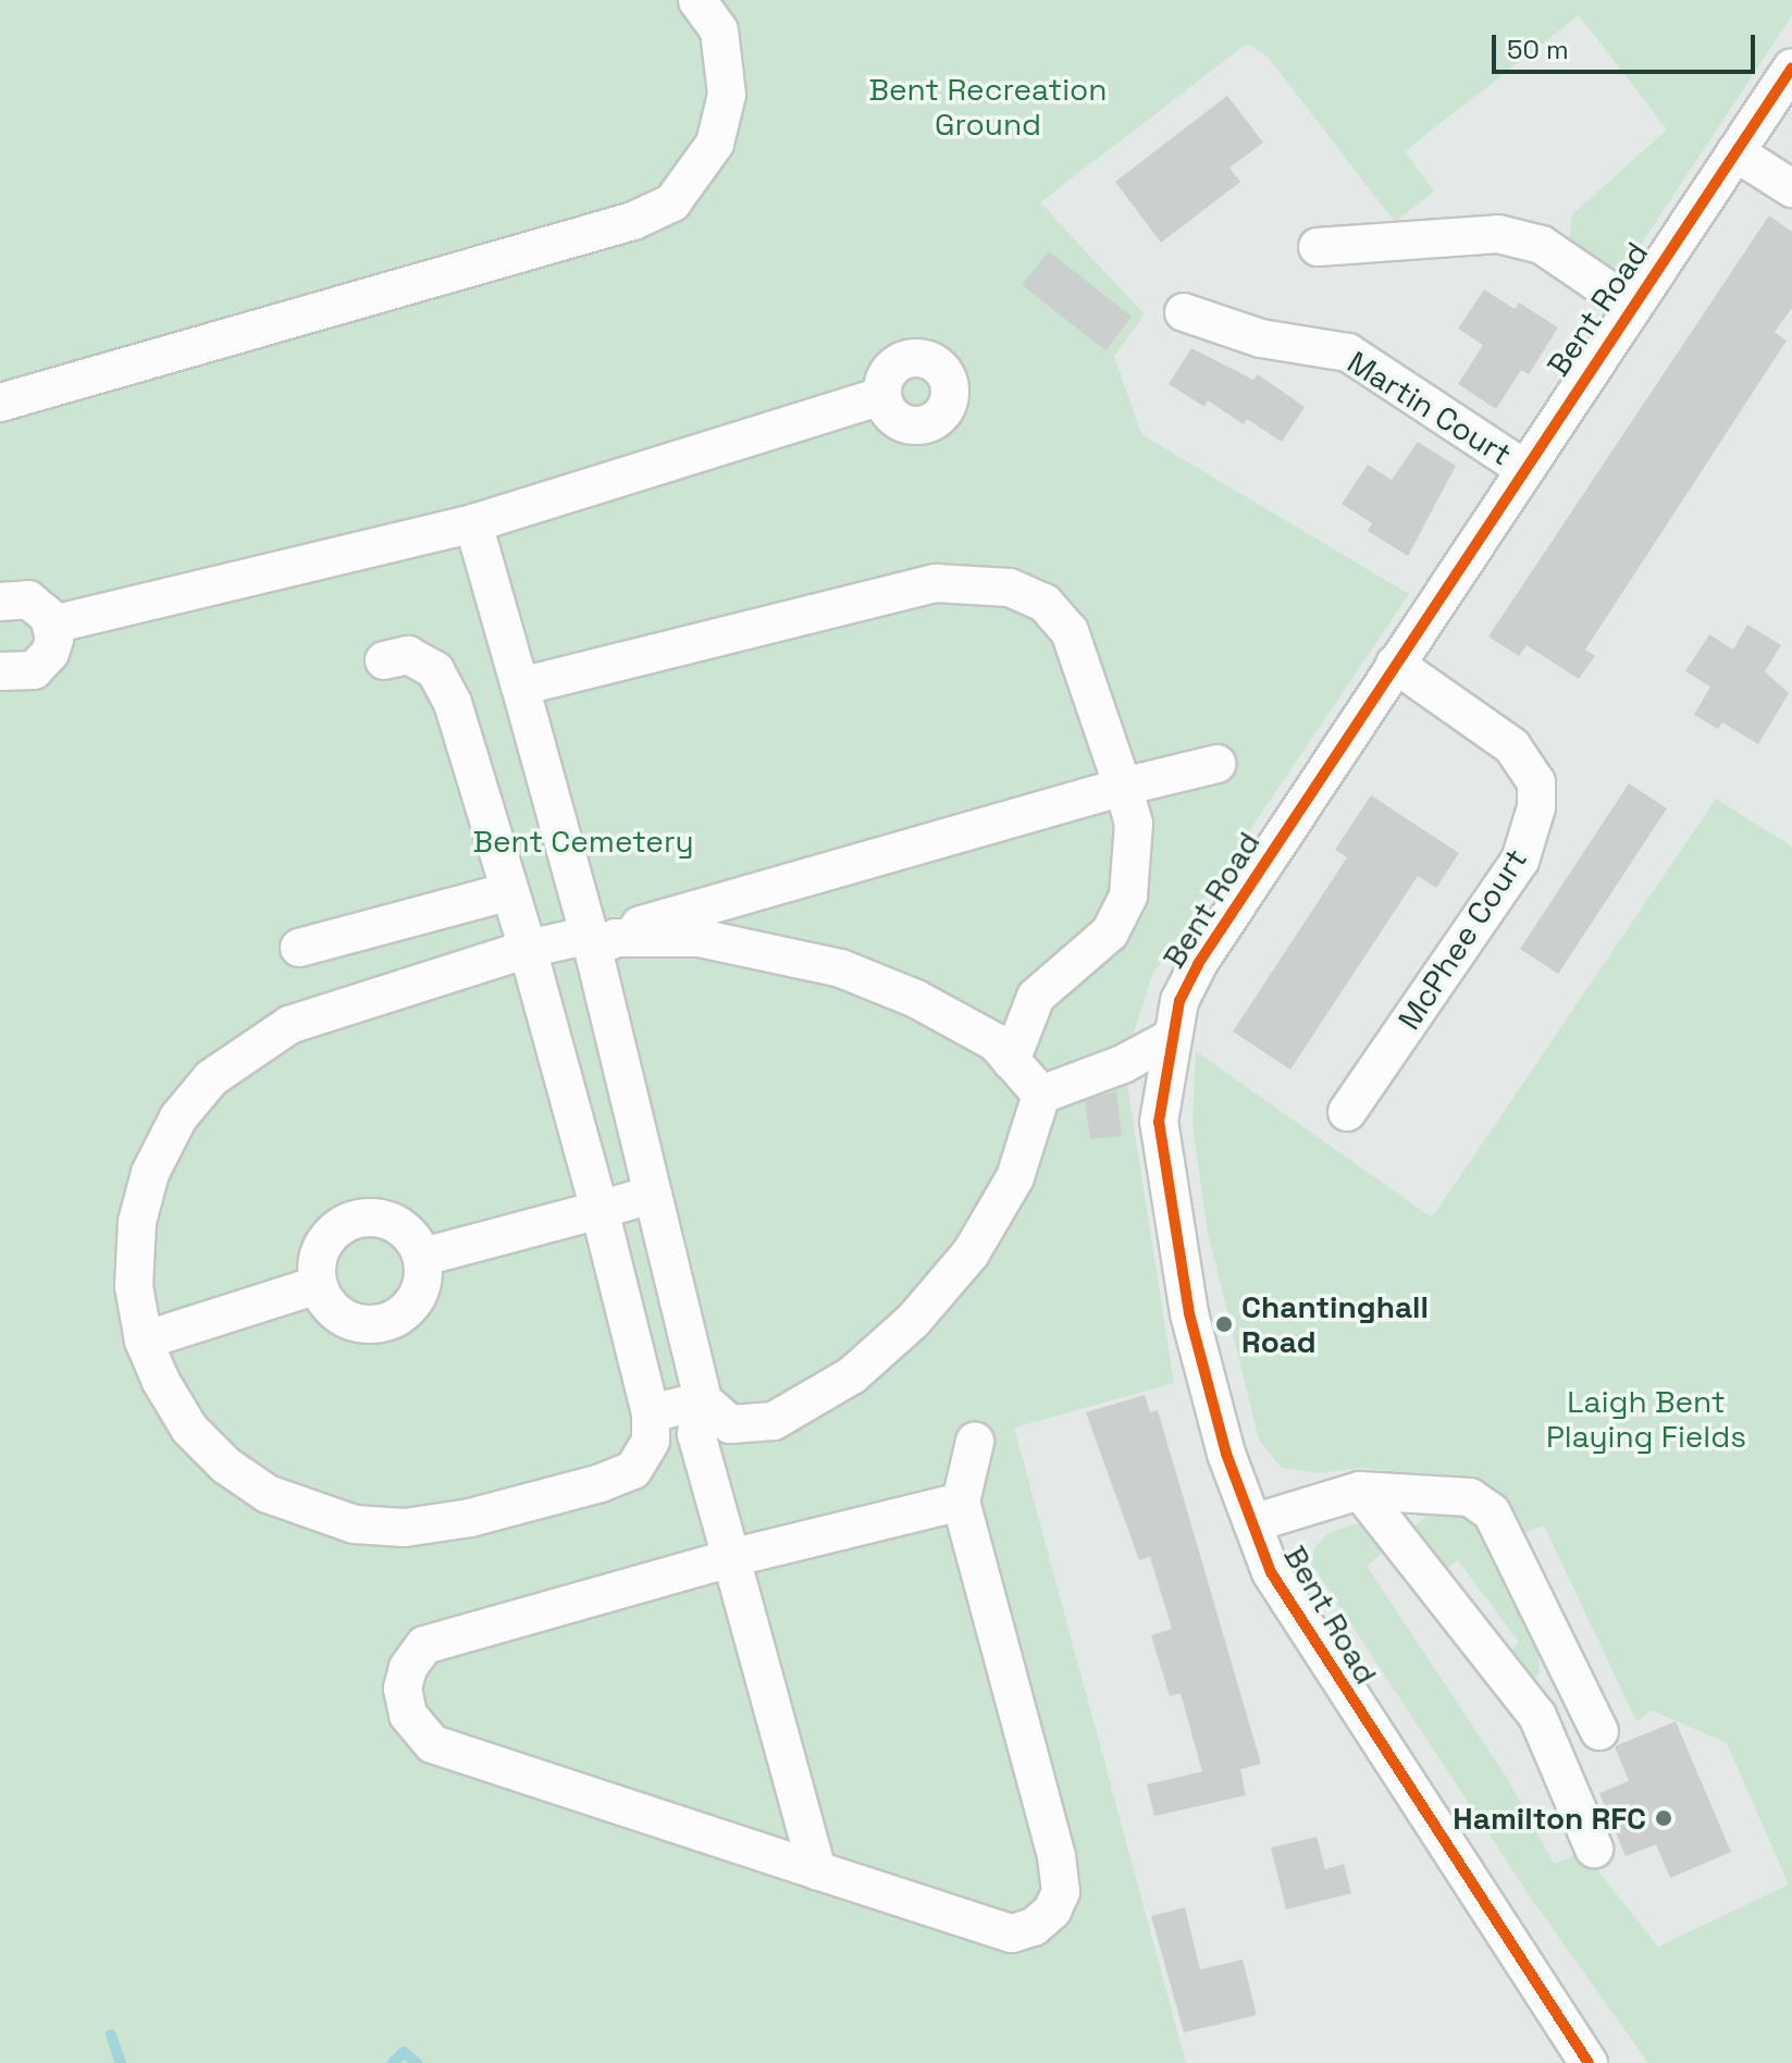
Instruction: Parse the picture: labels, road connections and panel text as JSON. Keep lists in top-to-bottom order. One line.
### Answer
{"streets":{"street":["Bent Road","Martin Court","McPhee Court"]},"crossings":[["Bent Road","Martin Court"],["Bent Road","McPhee Court"]],"parks":["Bent Recreation Ground","Bent Cemetery","Laigh Bent Playing Fields"],"places":["Chantinghall Road","Hamilton RFC"],"scale_bar":"50 m"}
